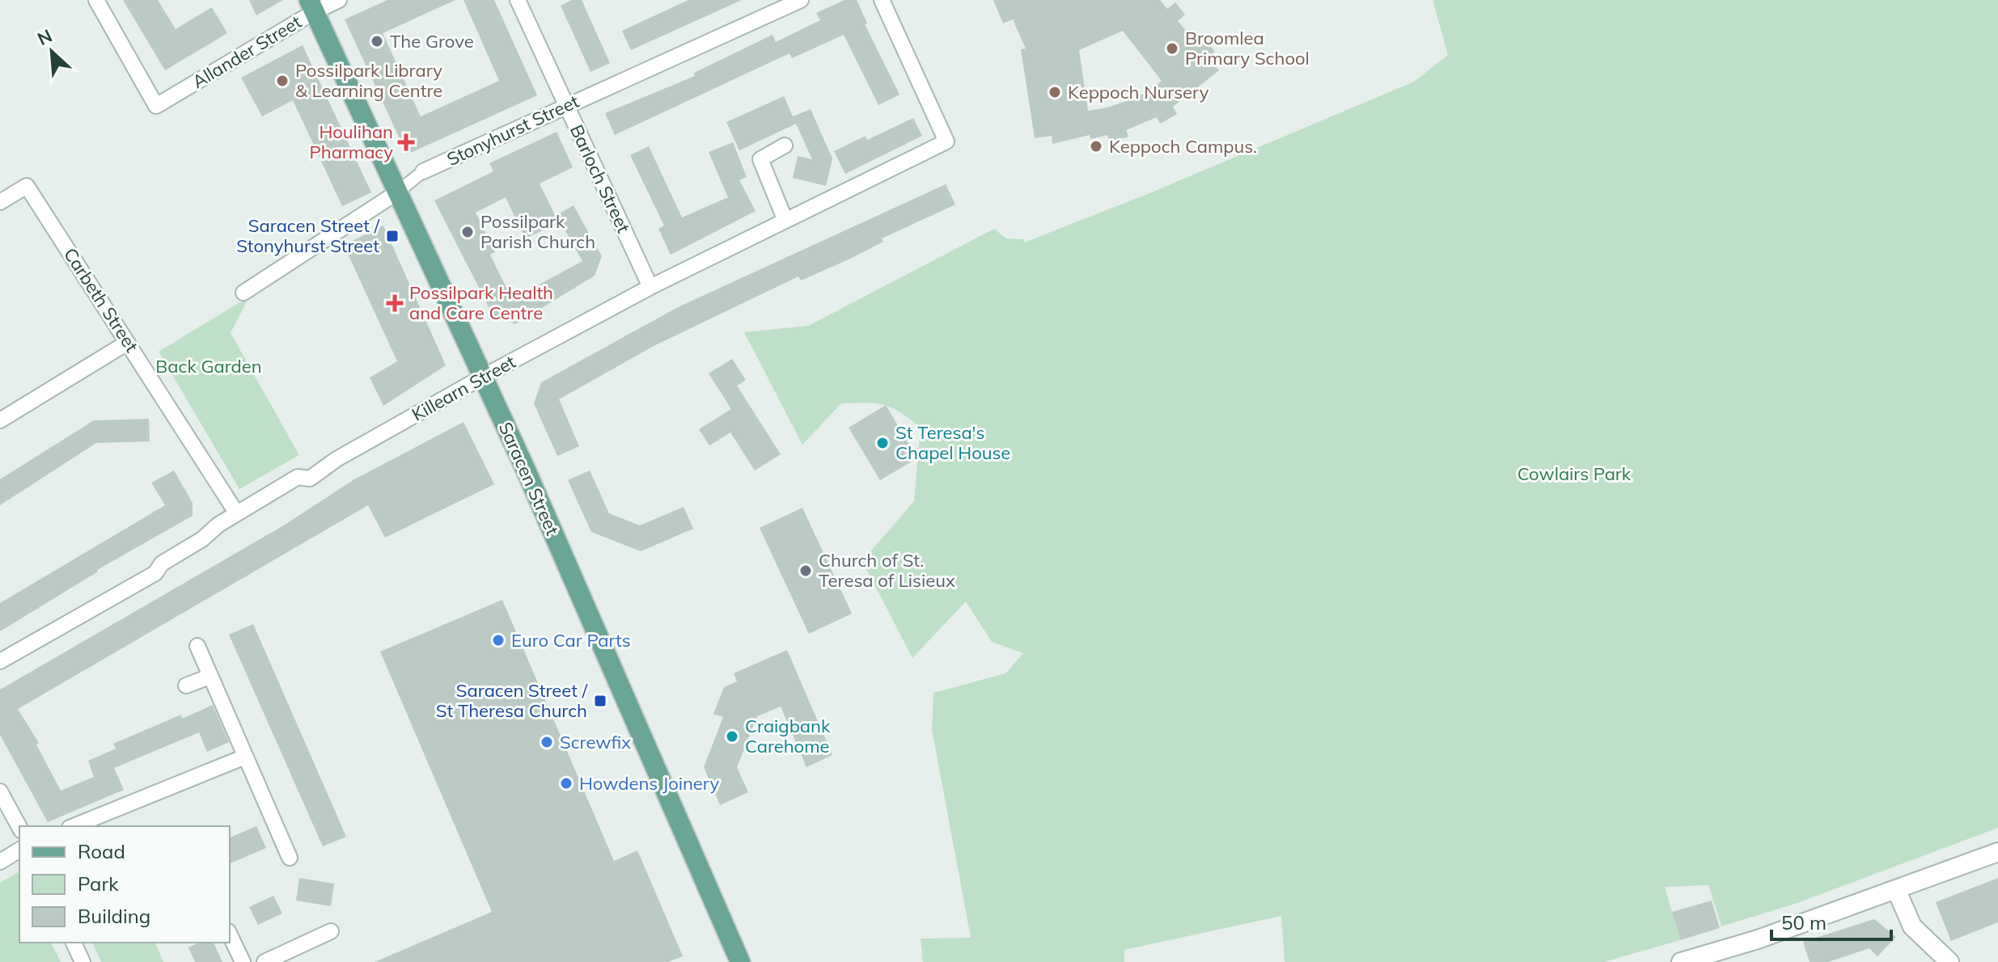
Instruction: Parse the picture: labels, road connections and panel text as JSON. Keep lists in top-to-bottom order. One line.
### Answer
{"streets":{"main road":["Saracen Street"],"street":["Allander Street","Stonyhurst Street","Barloch Street","Carbeth Street","Killearn Street"]},"crossings":[["Allander Street","Saracen Street"],["Stonyhurst Street","Barloch Street"],["Stonyhurst Street","Saracen Street"],["Barloch Street","Killearn Street"],["Carbeth Street","Killearn Street"],["Killearn Street","Saracen Street"]],"parks":["Back Garden","Cowlairs Park"],"places":{"other":["The Grove","Broomlea Primary School","Possilpark Library & Learning Centre","Keppoch Nursery","Keppoch Campus.","Possilpark Parish Church","St Teresa's Chapel House","Church of St. Teresa of Lisieux","Euro Car Parts","Craigbank Carehome","Screwfix","Howdens Joinery"],"health":["Houlihan Pharmacy","Possilpark Health and Care Centre"],"transit":["Saracen Street / Stonyhurst Street","Saracen Street / St Theresa Church"]},"legend":["Road","Park","Building"],"scale_bar":"50 m","north":"top left"}
